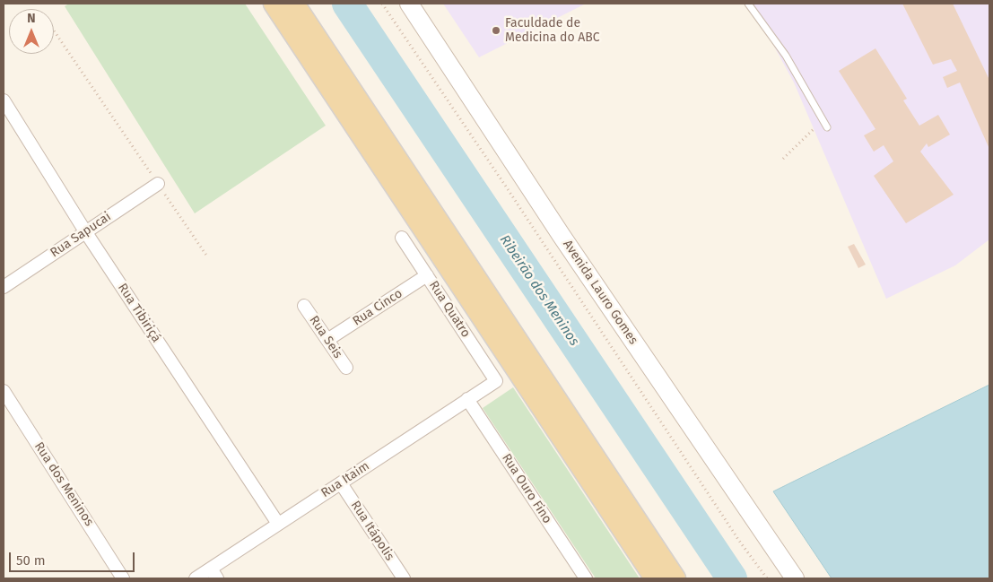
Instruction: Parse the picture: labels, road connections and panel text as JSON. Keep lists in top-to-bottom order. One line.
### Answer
{"streets":{"main road":["Avenida Lauro Gomes"],"street":["Rua Sapucai","Rua Cinco","Rua Quatro","Rua Tibiriçá","Rua Seis","Rua Itaim","Rua dos Meninos","Rua Ouro Fino","Rua Itápolis"]},"crossings":[["Rua Sapucai","Rua Tibiriçá"],["Rua Cinco","Rua Quatro"],["Rua Cinco","Rua Seis"],["Rua Quatro","Rua Itaim"],["Rua Tibiriçá","Rua Itaim"],["Rua Itaim","Rua Ouro Fino"],["Rua Itaim","Rua Itápolis"]],"water":["Ribeirão dos Meninos"],"places":["Faculdade de Medicina do ABC"],"scale_bar":"50 m","north":"top"}
